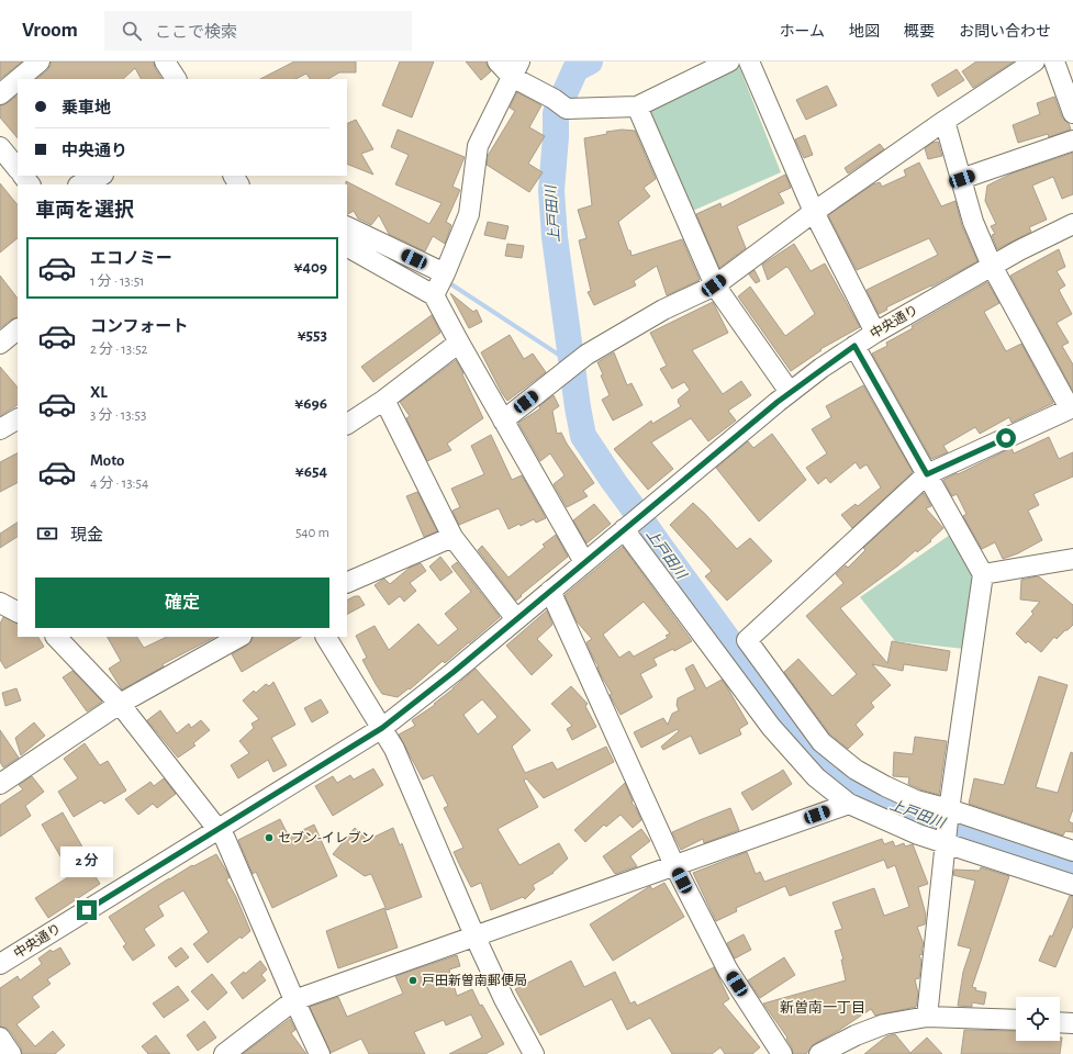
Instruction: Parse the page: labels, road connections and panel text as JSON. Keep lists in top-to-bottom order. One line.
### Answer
{"streets":{"street":["中央通り"]},"districts":["新曽南一丁目"],"water":["上戸田川"],"places":["セブン-イレブン","戸田新曽南郵便局"],"page":{"header":"Vroom","search":"ここで検索","nav":["ホーム","地図","概要","お問い合わせ"],"banner":["乗車地","中央通り"],"heading":"車両を選択","list":[{"name":"エコノミー","note":"1 分 · 13:51","value":"¥409"},{"name":"コンフォート","note":"2 分 · 13:52","value":"¥553"},{"name":"XL","note":"3 分 · 13:53","value":"¥696"},{"name":"Moto","note":"4 分 · 13:54","value":"¥654"}],"pay":["現金","540 m"],"buttons":"確定","bubble":"2 分"}}
